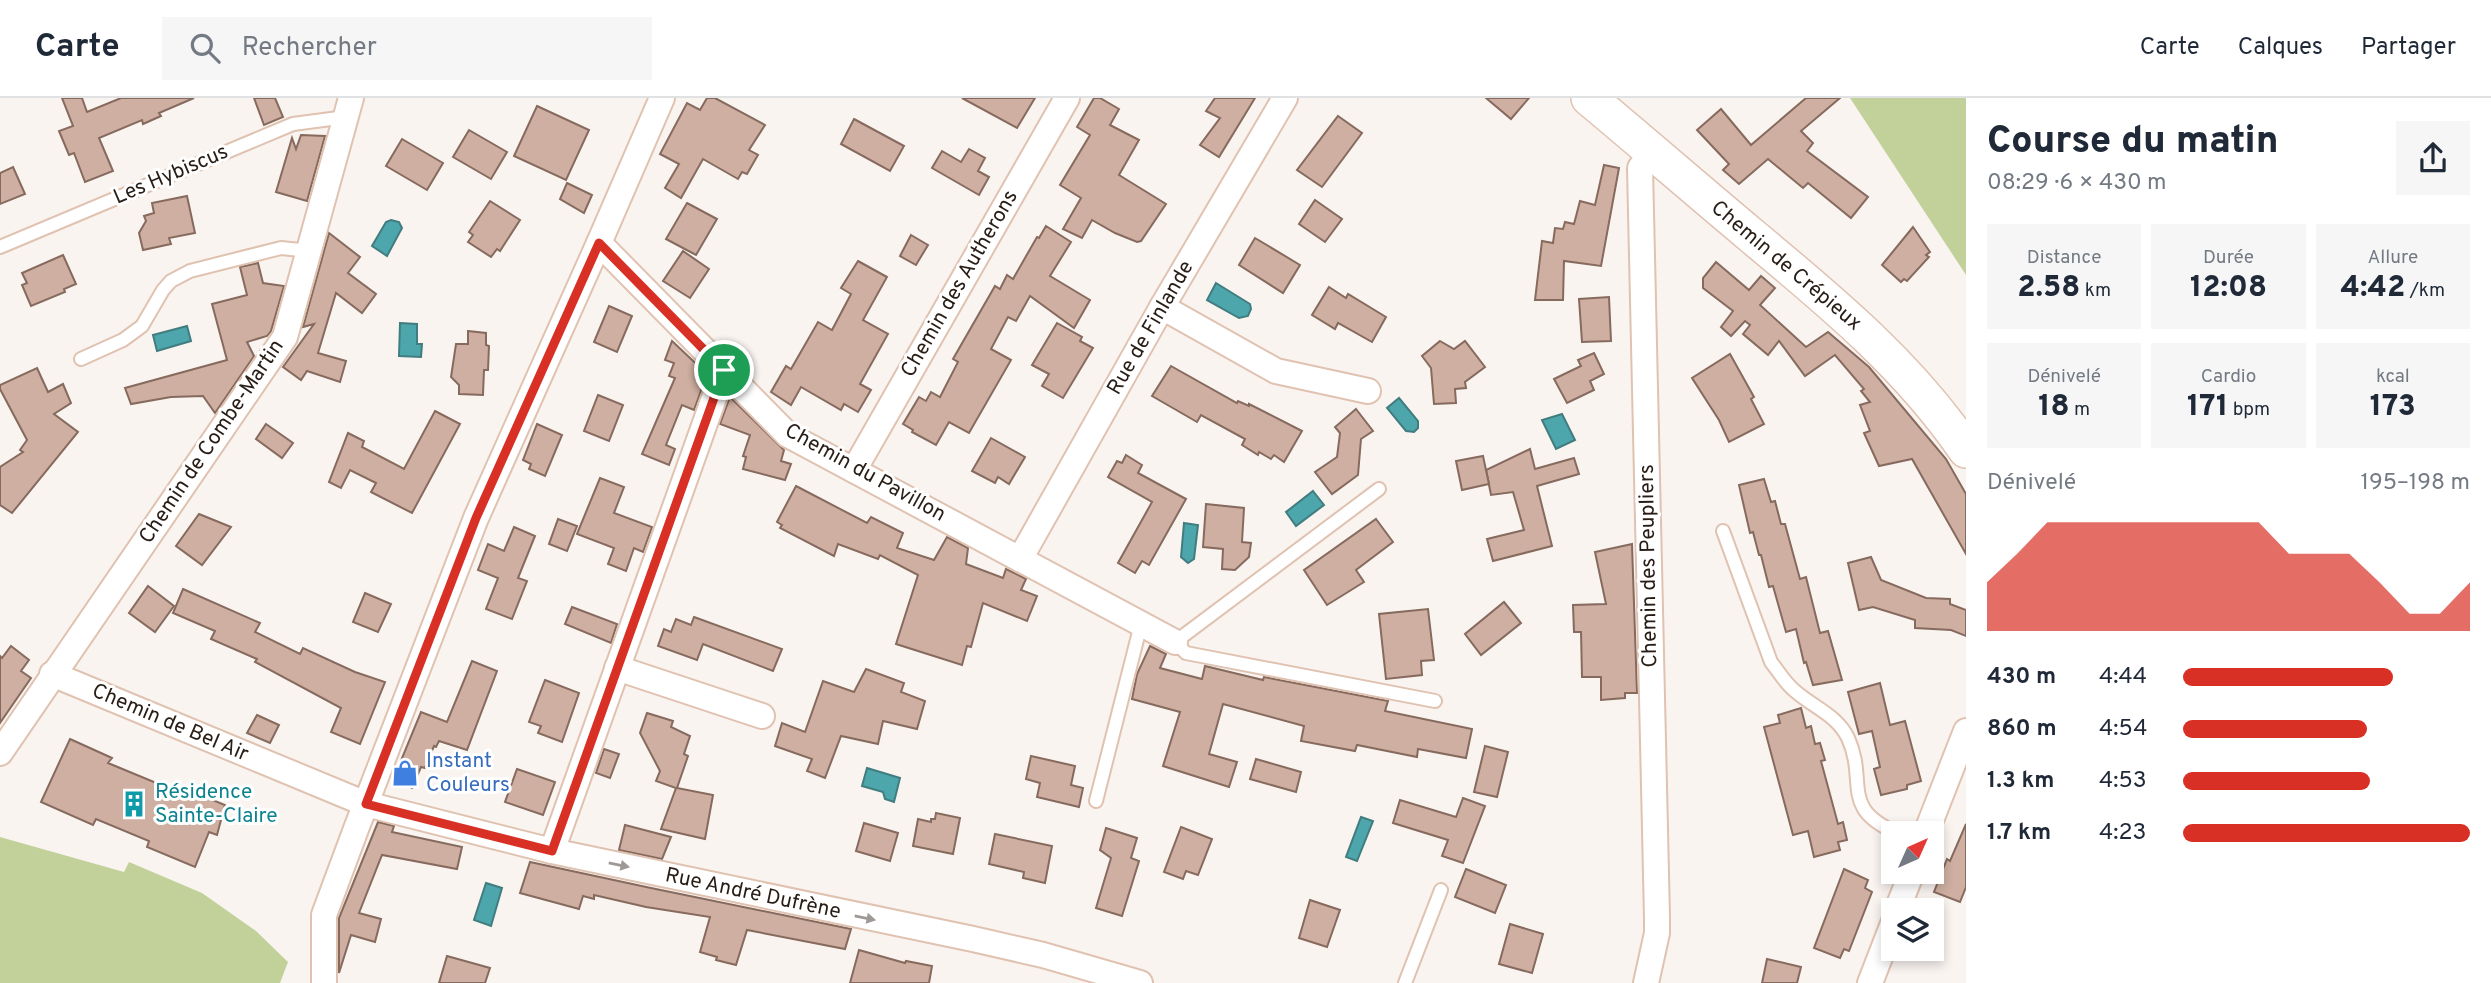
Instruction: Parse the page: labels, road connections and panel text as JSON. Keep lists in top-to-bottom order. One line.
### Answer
{"streets":{"street":["Chemin de Crépieux","Chemin des Autherons","Rue de Finlande","Chemin de Combe-Martin","Chemin du Pavillon","Chemin des Peupliers","Chemin de Bel Air","Rue André Dufrène"],"lane":["Les Hybiscus"]},"crossings":[["Les Hybiscus","Chemin de Combe-Martin"],["Chemin de Crépieux","Chemin des Peupliers"],["Chemin des Autherons","Chemin du Pavillon"],["Rue de Finlande","Chemin du Pavillon"],["Chemin de Combe-Martin","Chemin de Bel Air"],["Chemin de Bel Air","Rue André Dufrène"]],"one_way":["Rue André Dufrène"],"places":{"shop":["Instant Couleurs"],"building":["Résidence Sainte-Claire"]},"north":"top right","page":{"header":"Carte","search":"Rechercher","nav":["Carte","Calques","Partager"],"heading":["Course du matin","08:29 · 6 × 430 m"],"stats":[["Distance","2.58 km"],["Durée","12:08"],["Allure","4:42 /km"],["Dénivelé","18 m"],["Cardio","171 bpm"],["kcal","173"]],"chart":["Dénivelé","195–198 m"],"list":[{"name":"430 m","note":"4:44"},{"name":"860 m","note":"4:54"},{"name":"1.3 km","note":"4:53"},{"name":"1.7 km","note":"4:23"}]}}
